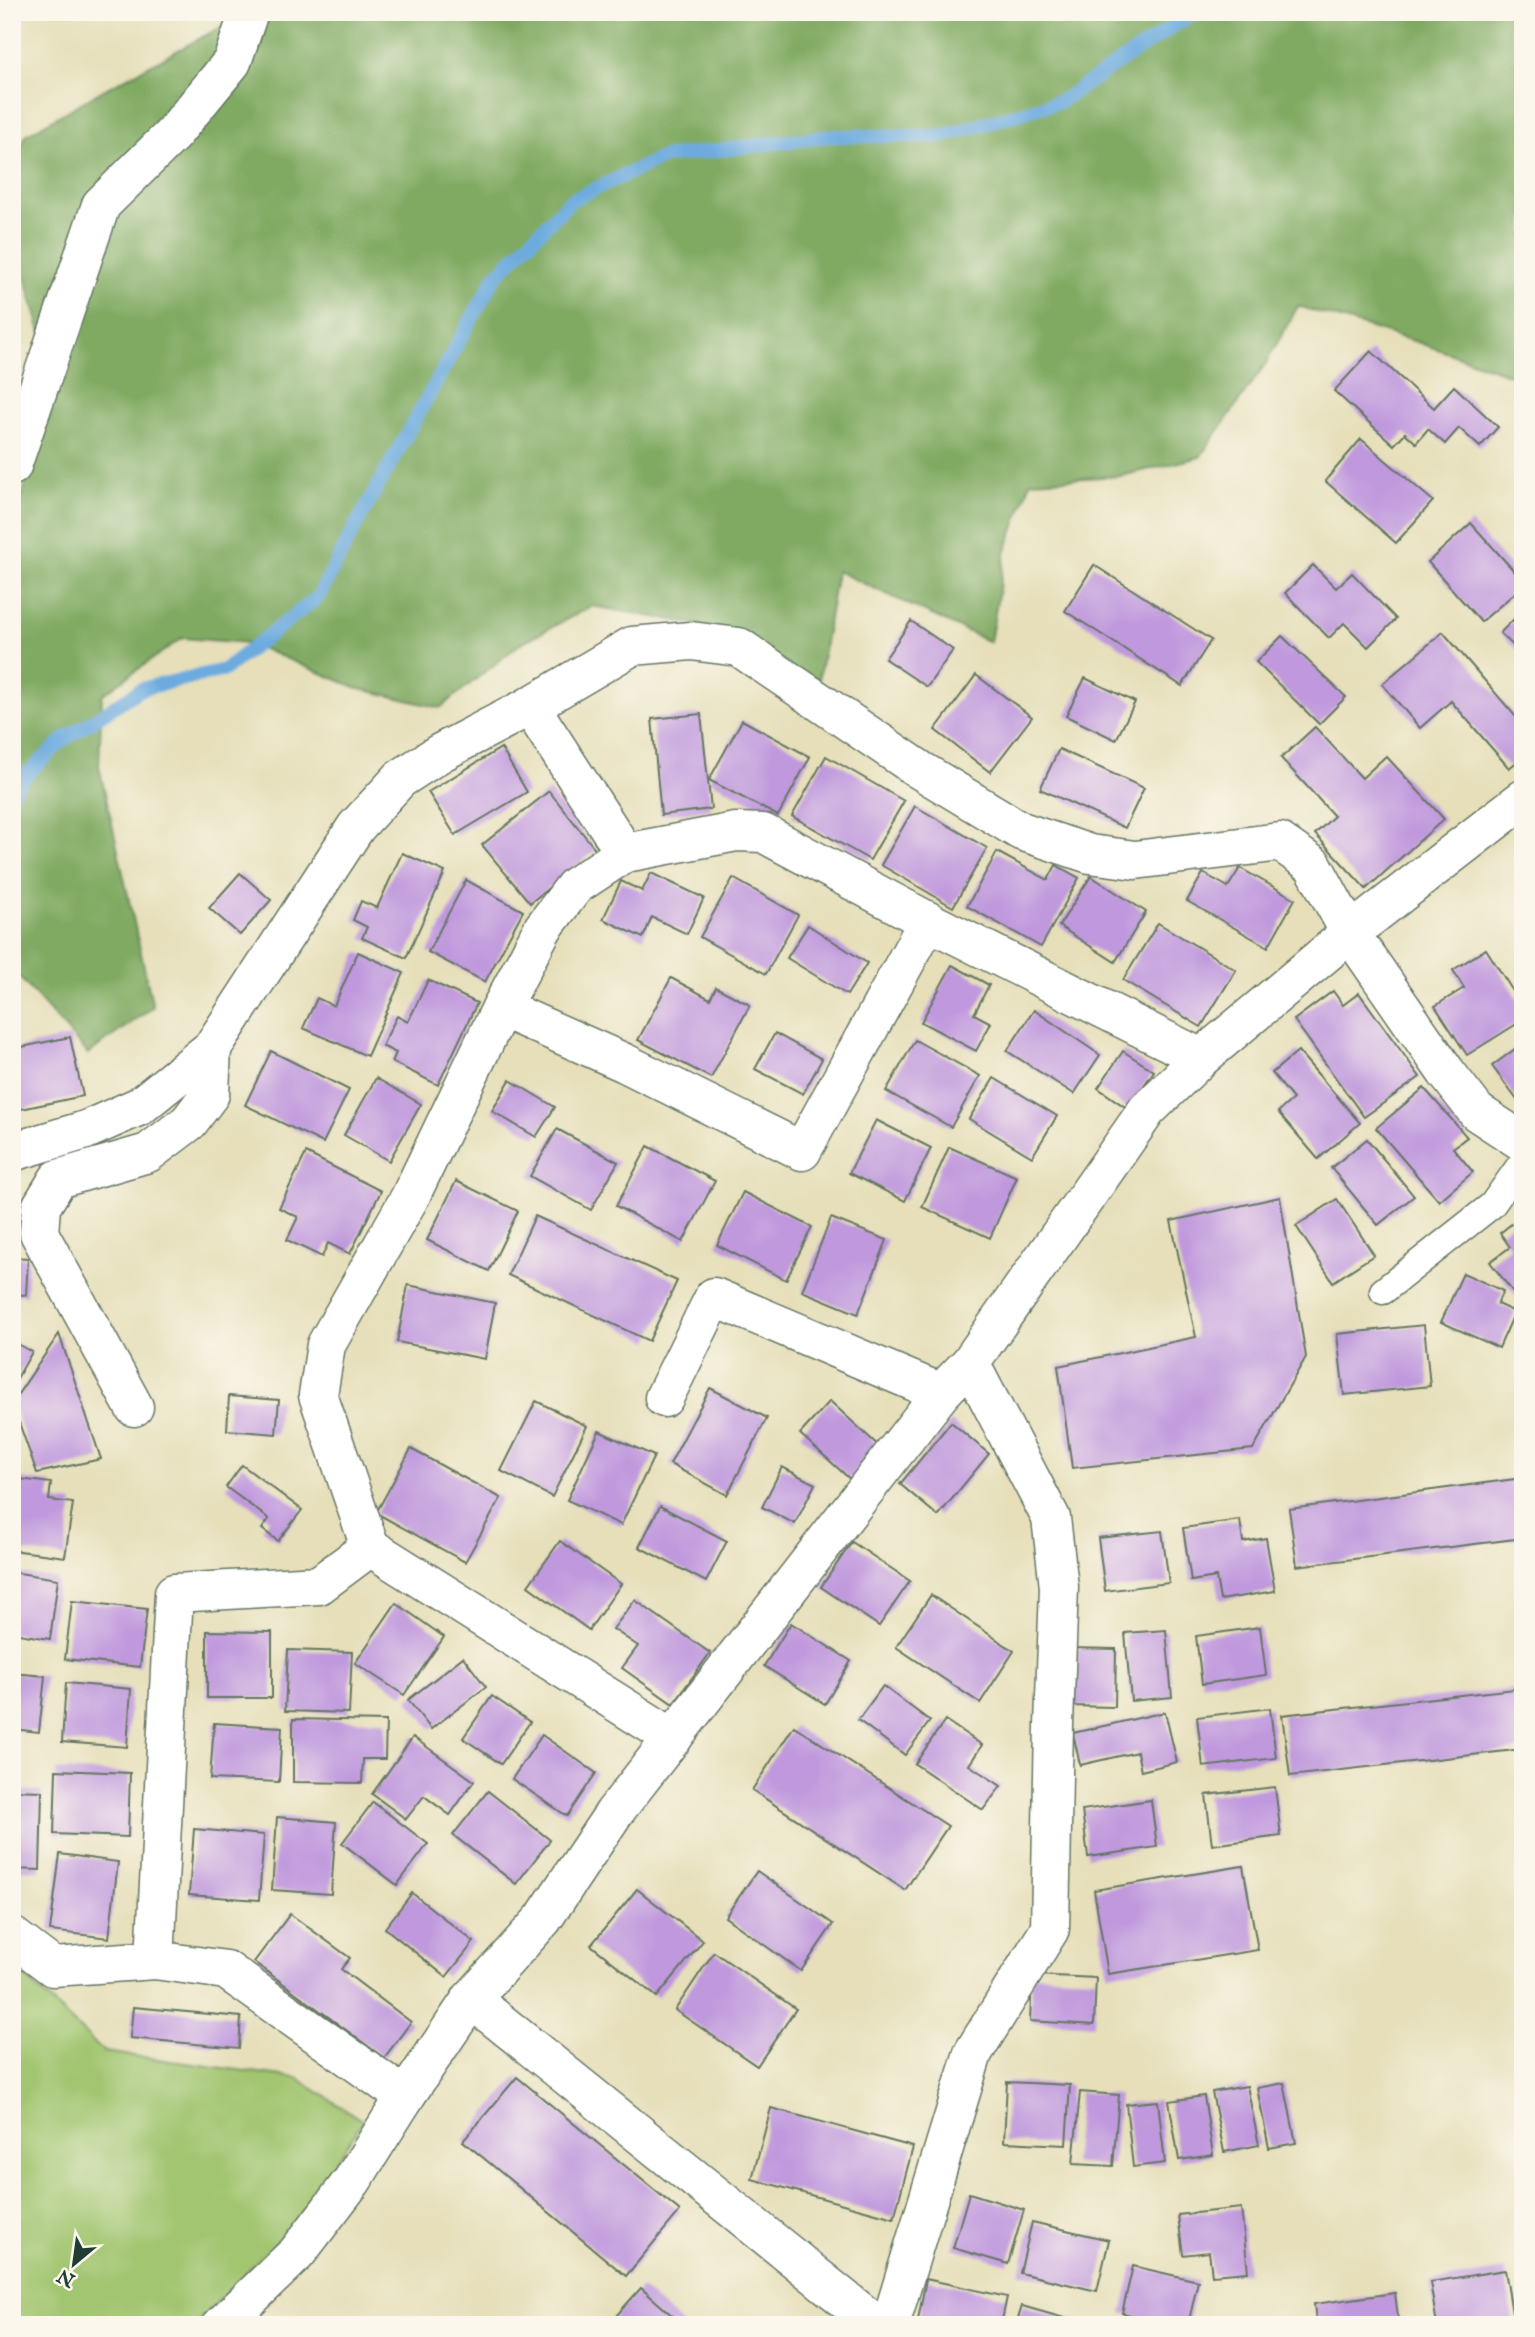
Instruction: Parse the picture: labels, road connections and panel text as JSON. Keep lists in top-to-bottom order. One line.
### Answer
{"north":"bottom left"}
